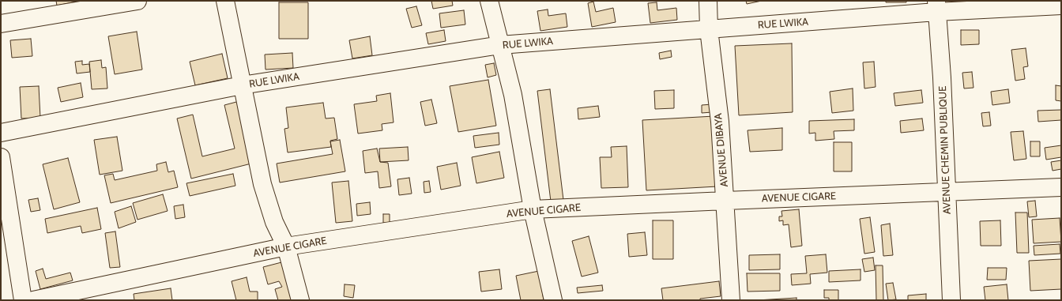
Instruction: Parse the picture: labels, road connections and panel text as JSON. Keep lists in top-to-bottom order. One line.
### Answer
{"streets":{"street":["RUE LWIKA","AVENUE DIBAYA","AVENUE CHEMIN PUBLIQUE","AVENUE CIGARE"]},"crossings":[["RUE LWIKA","AVENUE DIBAYA"],["RUE LWIKA","AVENUE CHEMIN PUBLIQUE"],["AVENUE DIBAYA","AVENUE CIGARE"],["AVENUE CHEMIN PUBLIQUE","AVENUE CIGARE"]]}
